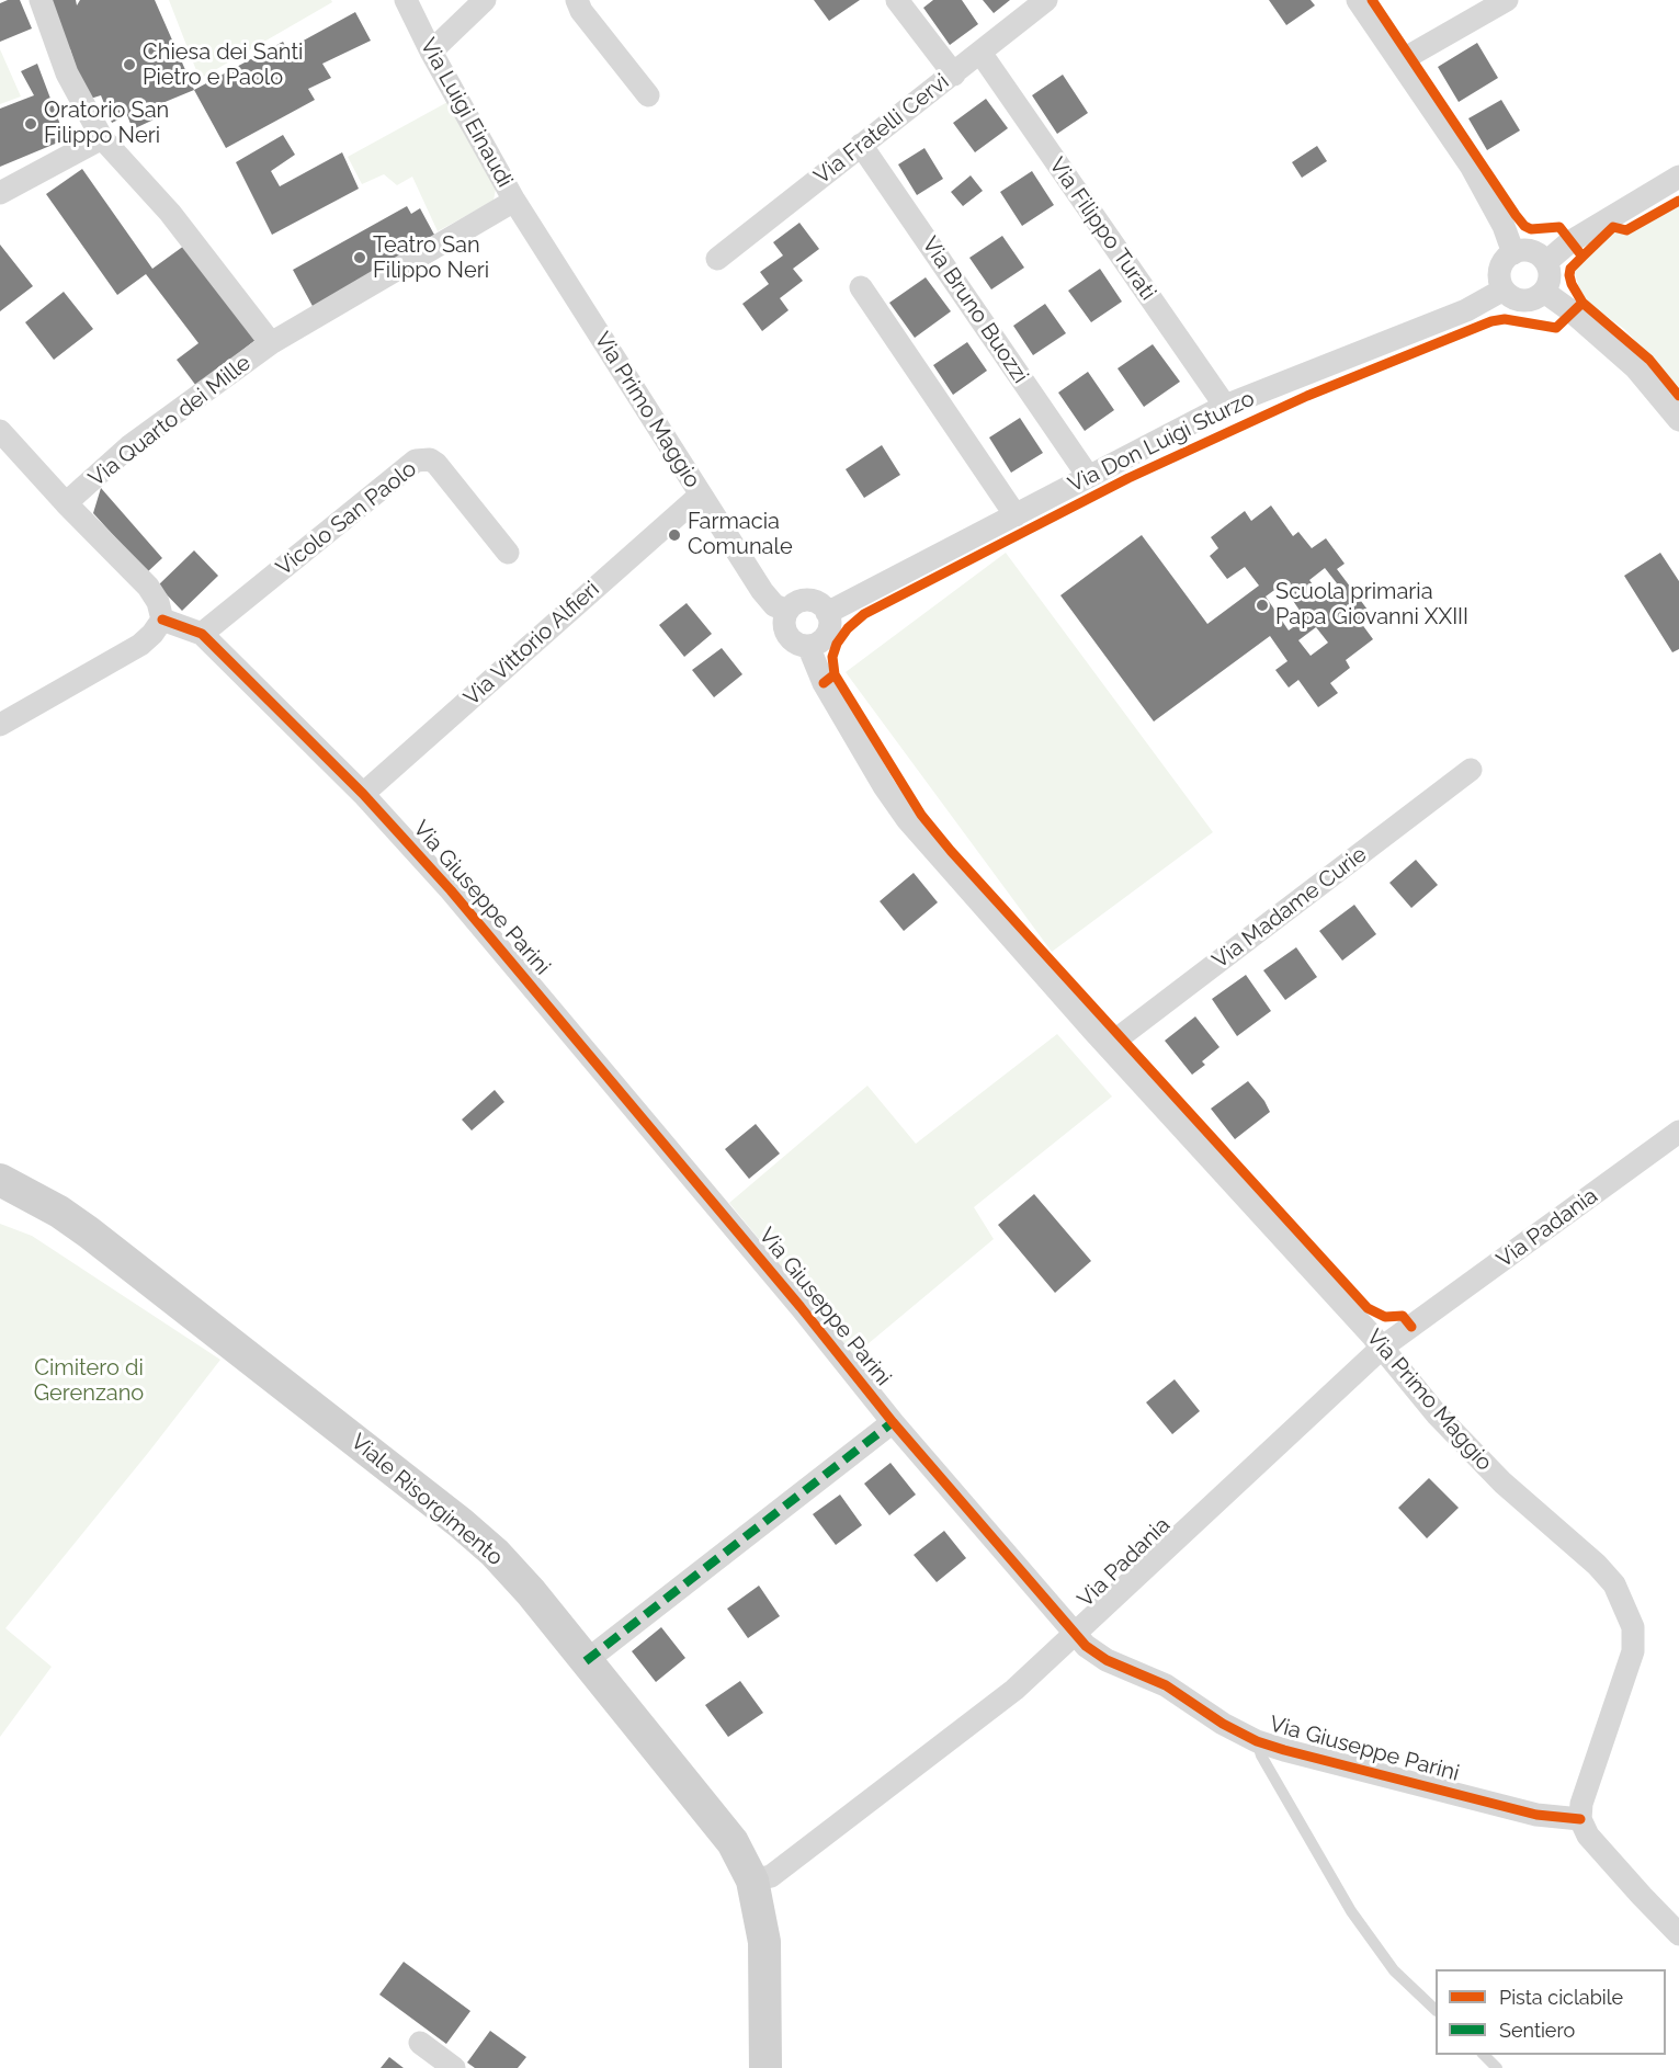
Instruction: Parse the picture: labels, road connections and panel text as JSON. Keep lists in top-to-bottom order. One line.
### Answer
{"streets":{"street":["Via Luigi Einaudi","Via Fratelli Cervi","Via Filippo Turati","Via Bruno Buozzi","Via Primo Maggio","Via Quarto dei Mille","Via Don Luigi Sturzo","Vicolo San Paolo","Via Vittorio Alfieri","Via Giuseppe Parini","Via Madame Curie","Via Padania","Viale Risorgimento"]},"crossings":[["Via Luigi Einaudi","Via Primo Maggio"],["Via Luigi Einaudi","Via Quarto dei Mille"],["Via Fratelli Cervi","Via Filippo Turati"],["Via Fratelli Cervi","Via Bruno Buozzi"],["Via Filippo Turati","Via Don Luigi Sturzo"],["Via Bruno Buozzi","Via Don Luigi Sturzo"],["Via Primo Maggio","Via Don Luigi Sturzo"],["Via Primo Maggio","Via Vittorio Alfieri"],["Via Primo Maggio","Via Giuseppe Parini"],["Via Primo Maggio","Via Madame Curie"],["Via Primo Maggio","Via Padania"],["Via Quarto dei Mille","Via Giuseppe Parini"],["Vicolo San Paolo","Via Giuseppe Parini"],["Via Vittorio Alfieri","Via Giuseppe Parini"],["Via Giuseppe Parini","Via Padania"],["Via Padania","Viale Risorgimento"]],"parks":["Cimitero di Gerenzano"],"places":["Chiesa dei Santi Pietro e Paolo","Oratorio San Filippo Neri","Teatro San Filippo Neri","Farmacia Comunale","Scuola primaria Papa Giovanni XXIII"],"legend":["Pista ciclabile","Sentiero"]}
